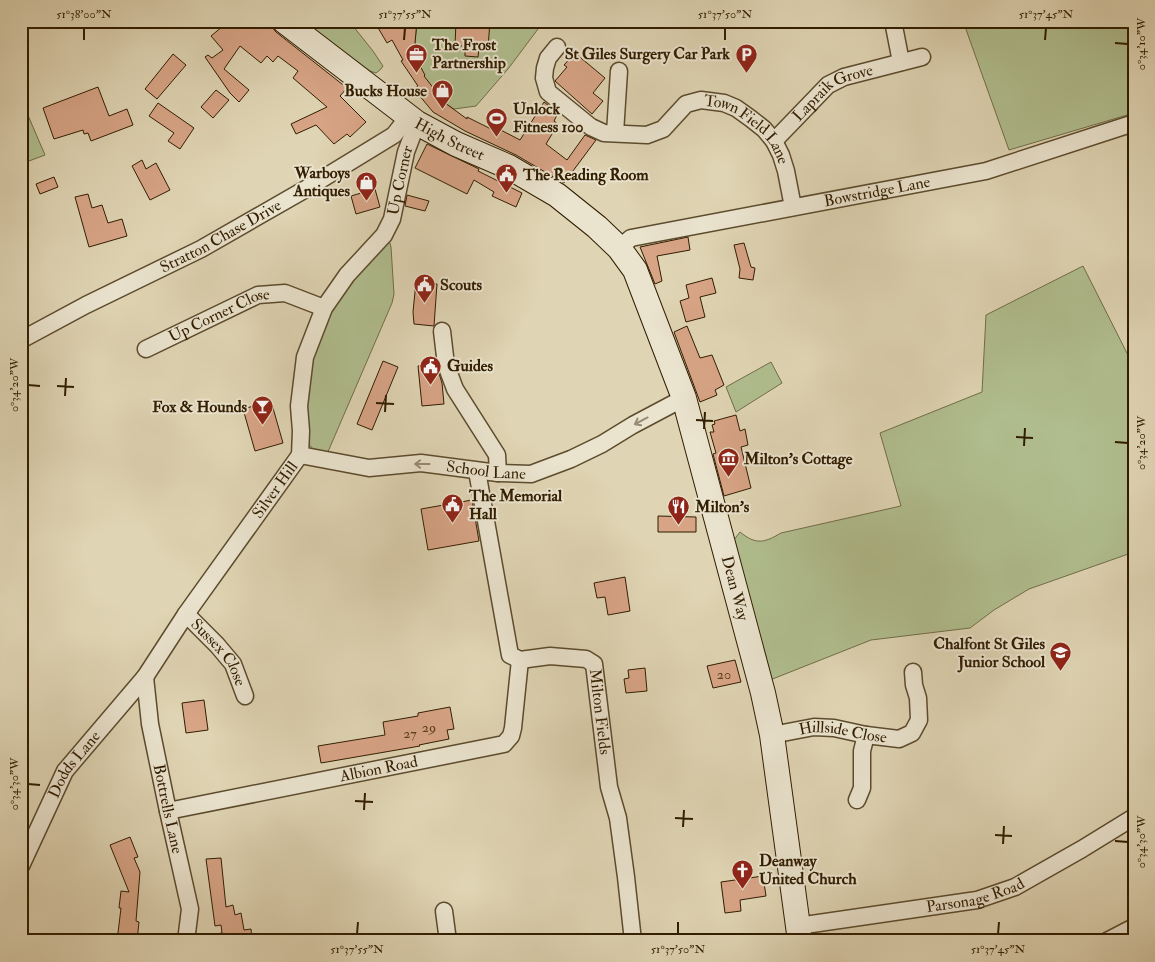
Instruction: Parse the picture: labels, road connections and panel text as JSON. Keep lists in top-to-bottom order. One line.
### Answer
{"streets":{"street":["Lapraik Grove","Town Field Lane","High Street","Up Corner","Bowstridge Lane","Stratton Chase Drive","Up Corner Close","School Lane","Silver Hill","Dean Way","Sussex Close","Milton Fields","Hillside Close","Dodds Lane","Albion Road","Bottrells Lane","Parsonage Road"]},"crossings":[["Lapraik Grove","Town Field Lane"],["Town Field Lane","Bowstridge Lane"],["High Street","Up Corner"],["High Street","Bowstridge Lane"],["High Street","Stratton Chase Drive"],["High Street","Dean Way"],["Up Corner","Stratton Chase Drive"],["Up Corner","Silver Hill"],["Bowstridge Lane","Dean Way"],["Up Corner Close","Silver Hill"],["School Lane","Silver Hill"],["School Lane","Dean Way"],["Silver Hill","Sussex Close"],["Silver Hill","Dodds Lane"],["Silver Hill","Bottrells Lane"],["Dean Way","Hillside Close"],["Dean Way","Parsonage Road"],["Milton Fields","Albion Road"],["Dodds Lane","Bottrells Lane"],["Albion Road","Bottrells Lane"]],"one_way":["School Lane"],"places":{"office":["The Frost Partnership"],"parking":["St Giles Surgery Car Park"],"shop":["Bucks House","Warboys Antiques"],"sports":["Unlock Fitness 100"],"public building":["The Reading Room","Scouts","Guides","The Memorial Hall"],"bar":["Fox & Hounds"],"museum":["Milton's Cottage"],"restaurant":["Milton's"],"school or university":["Chalfont St Giles Junior School"],"church":["Deanway United Church"]},"house_numbers":["20","29","27"],"coordinates":["51°38'00\"N","51°37'55\"N","51°37'50\"N","51°37'45\"N","0°34'10\"W","0°34'20\"W","0°34'30\"W"]}
